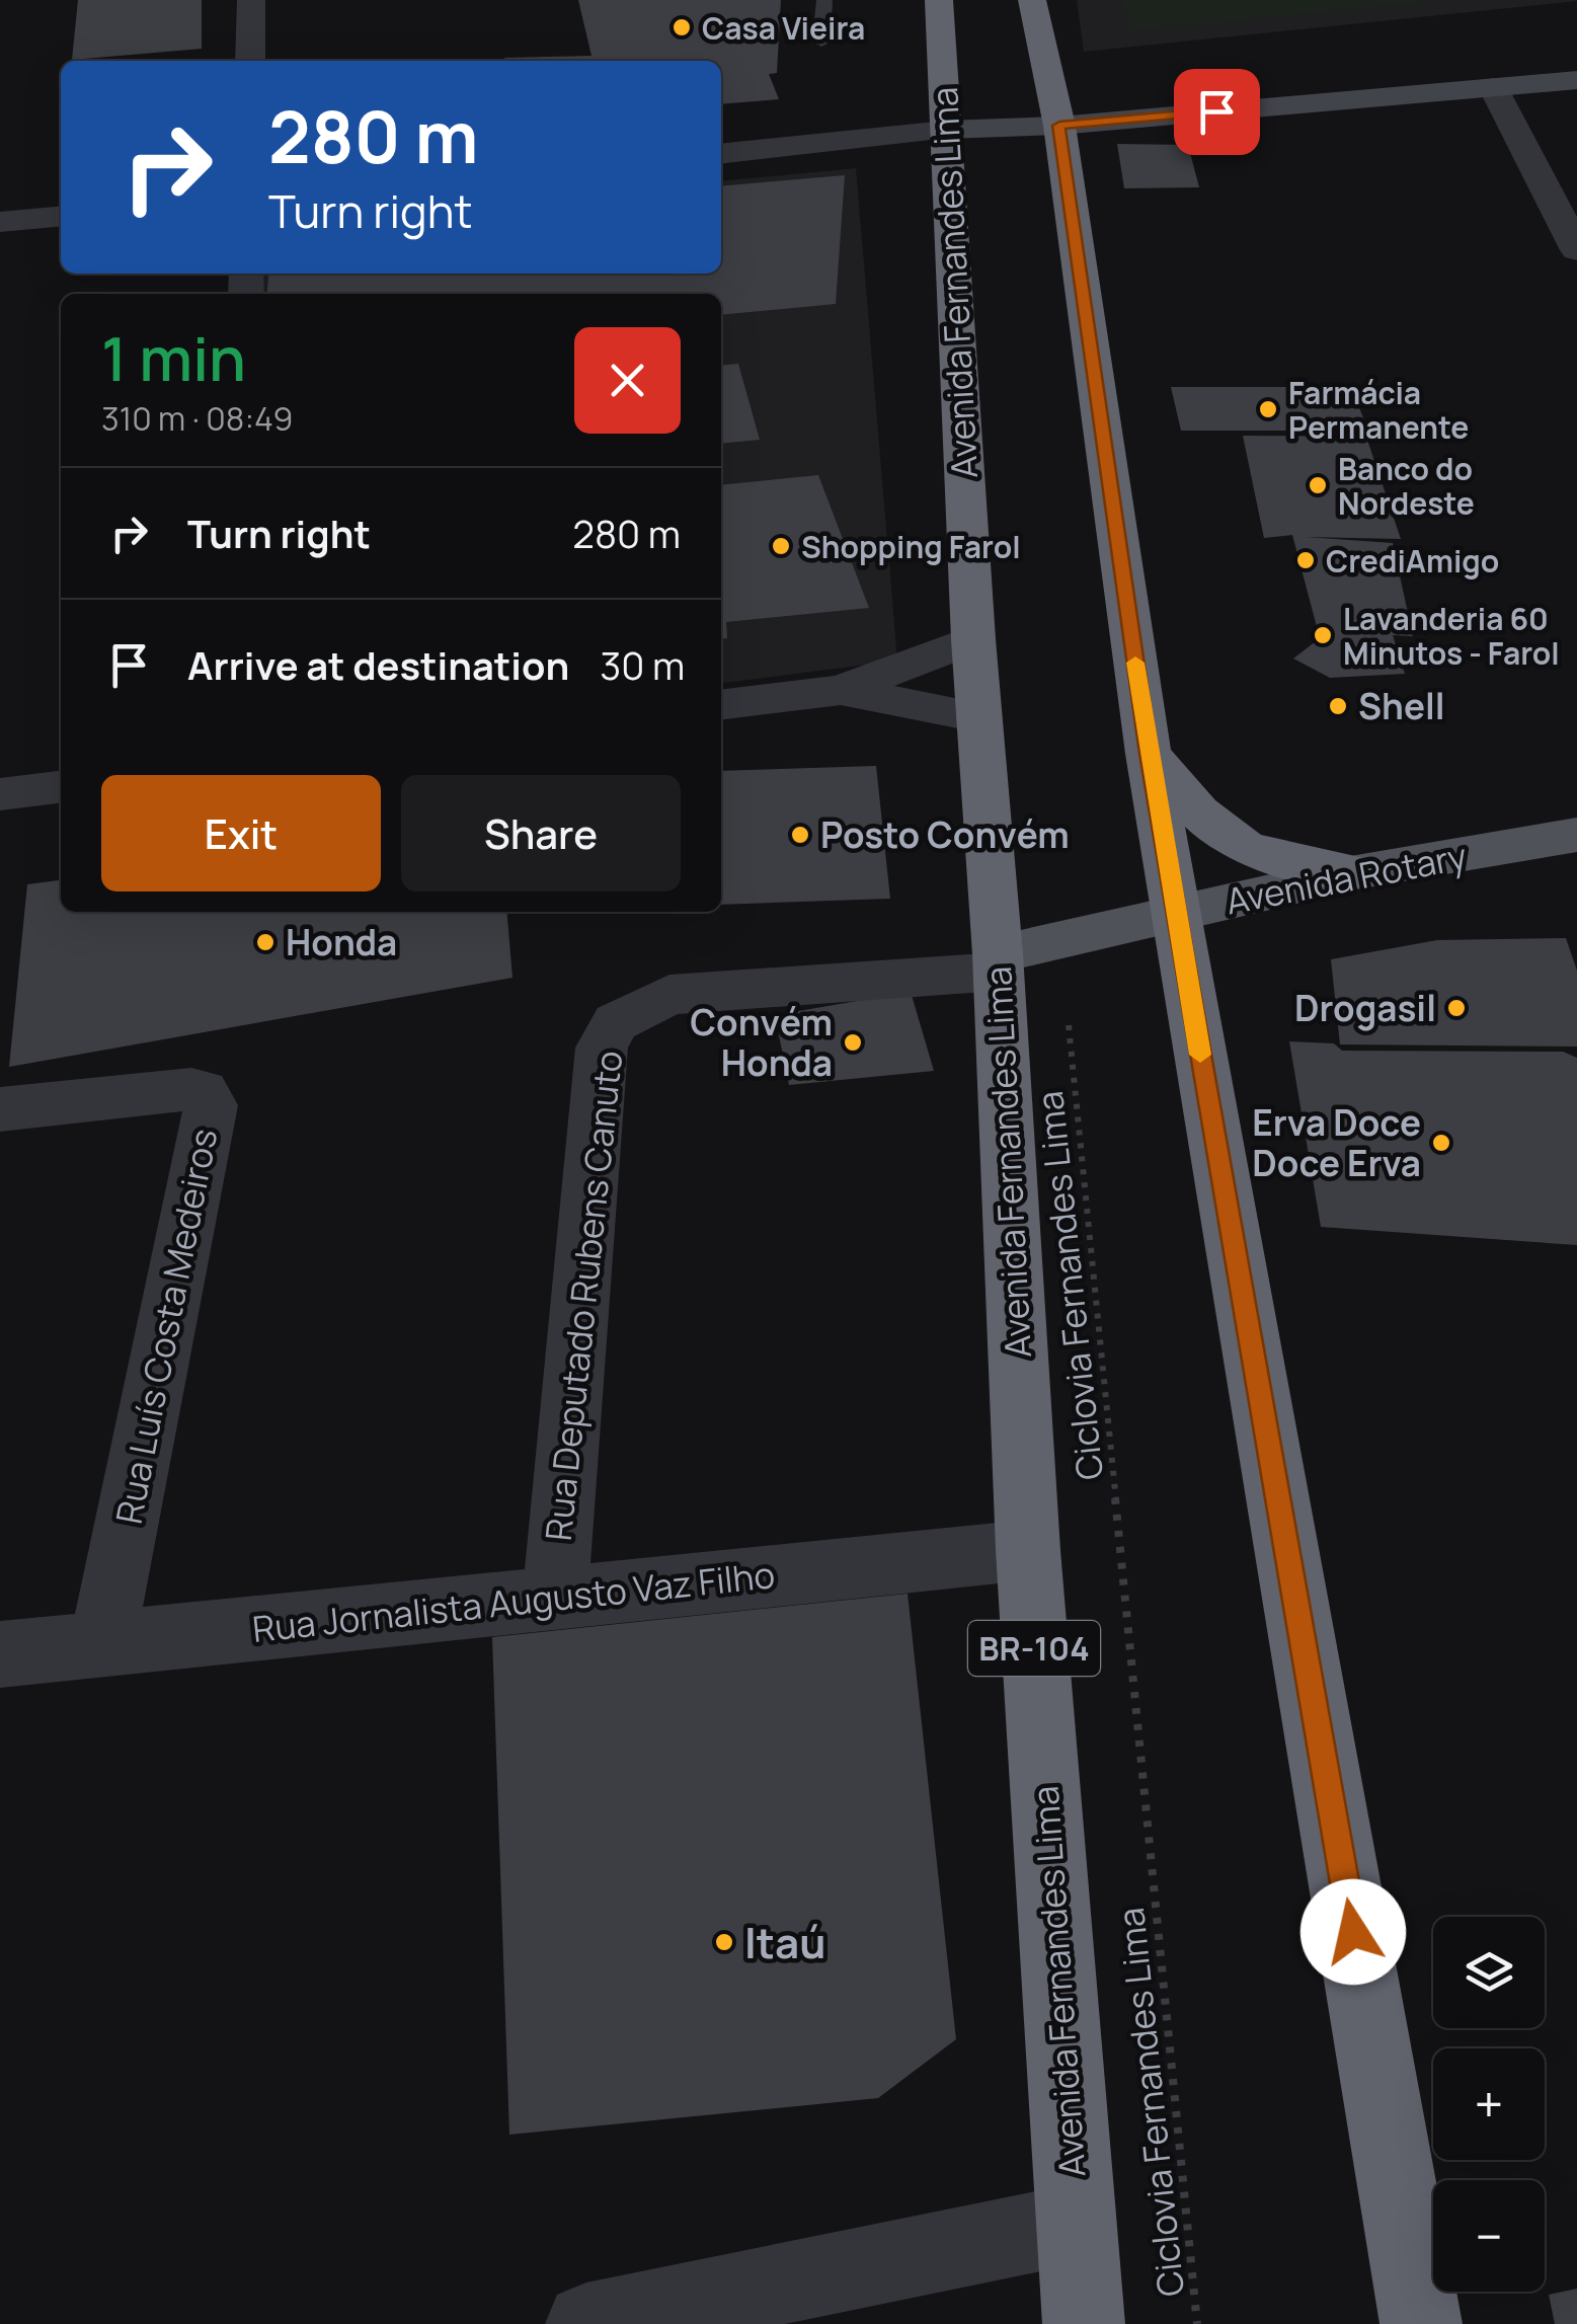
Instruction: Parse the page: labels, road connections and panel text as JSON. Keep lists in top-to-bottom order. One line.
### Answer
{"streets":{"highway":["Avenida Fernandes Lima","BR-104"],"main road":["Avenida Rotary"],"street":["Rua Deputado Rubens Canuto","Rua Luís Costa Medeiros","Rua Jornalista Augusto Vaz Filho"],"path":["Ciclovia Fernandes Lima"]},"crossings":[["Avenida Fernandes Lima","Avenida Rotary"],["Avenida Fernandes Lima","Rua Deputado Rubens Canuto"],["Avenida Fernandes Lima","Rua Jornalista Augusto Vaz Filho"],["Avenida Rotary","Ciclovia Fernandes Lima"],["Avenida Rotary","Rua Deputado Rubens Canuto"],["Rua Deputado Rubens Canuto","Rua Jornalista Augusto Vaz Filho"],["Rua Luís Costa Medeiros","Rua Jornalista Augusto Vaz Filho"]],"places":["Casa Vieira","Farmácia Permanente","Banco do Nordeste","Shopping Farol","CrediAmigo","Lavanderia 60 Minutos - Farol","Shell","Posto Convém","Honda","Drogasil","Convém Honda","Erva Doce Doce Erva","Itaú"],"page":{"turn":["280 m","Turn right"],"heading":["1 min","310 m · 08:49"],"list":[{"name":"Turn right","value":"280 m"},{"name":"Arrive at destination","value":"30 m"}],"buttons":["Exit","Share"],"map_buttons":["+","−"]}}
